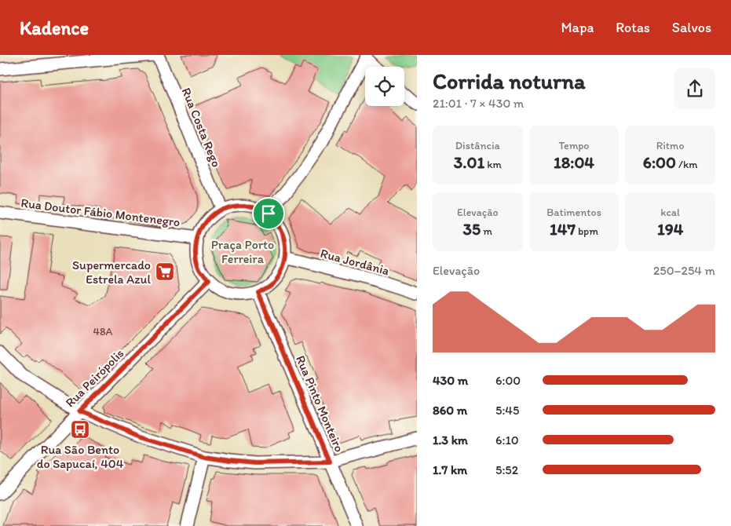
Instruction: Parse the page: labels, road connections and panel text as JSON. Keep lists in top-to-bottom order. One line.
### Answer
{"streets":{"street":["Rua Costa Rego","Rua Doutor Fábio Montenegro","Rua Jordânia","Rua Peirópolis","Rua Pinto Monteiro"]},"crossings":[["Rua Costa Rego","Rua Doutor Fábio Montenegro"],["Rua Costa Rego","Rua Jordânia"],["Rua Costa Rego","Rua Peirópolis"],["Rua Costa Rego","Rua Pinto Monteiro"],["Rua Doutor Fábio Montenegro","Rua Jordânia"],["Rua Doutor Fábio Montenegro","Rua Peirópolis"],["Rua Doutor Fábio Montenegro","Rua Pinto Monteiro"],["Rua Jordânia","Rua Peirópolis"],["Rua Jordânia","Rua Pinto Monteiro"],["Rua Peirópolis","Rua Pinto Monteiro"]],"parks":["Praça Porto Ferreira"],"places":{"supermarket":["Supermercado Estrela Azul"],"bus stop":["Rua São Bento do Sapucaí, 404"]},"house_numbers":["48A"],"page":{"header":"Kadence","nav":["Mapa","Rotas","Salvos"],"heading":["Corrida noturna","21:01 · 7 × 430 m"],"stats":[["Distância","3.01 km"],["Tempo","18:04"],["Ritmo","6:00 /km"],["Elevação","35 m"],["Batimentos","147 bpm"],["kcal","194"]],"chart":["Elevação","250–254 m"],"list":[{"name":"430 m","note":"6:00"},{"name":"860 m","note":"5:45"},{"name":"1.3 km","note":"6:10"},{"name":"1.7 km","note":"5:52"}]}}
